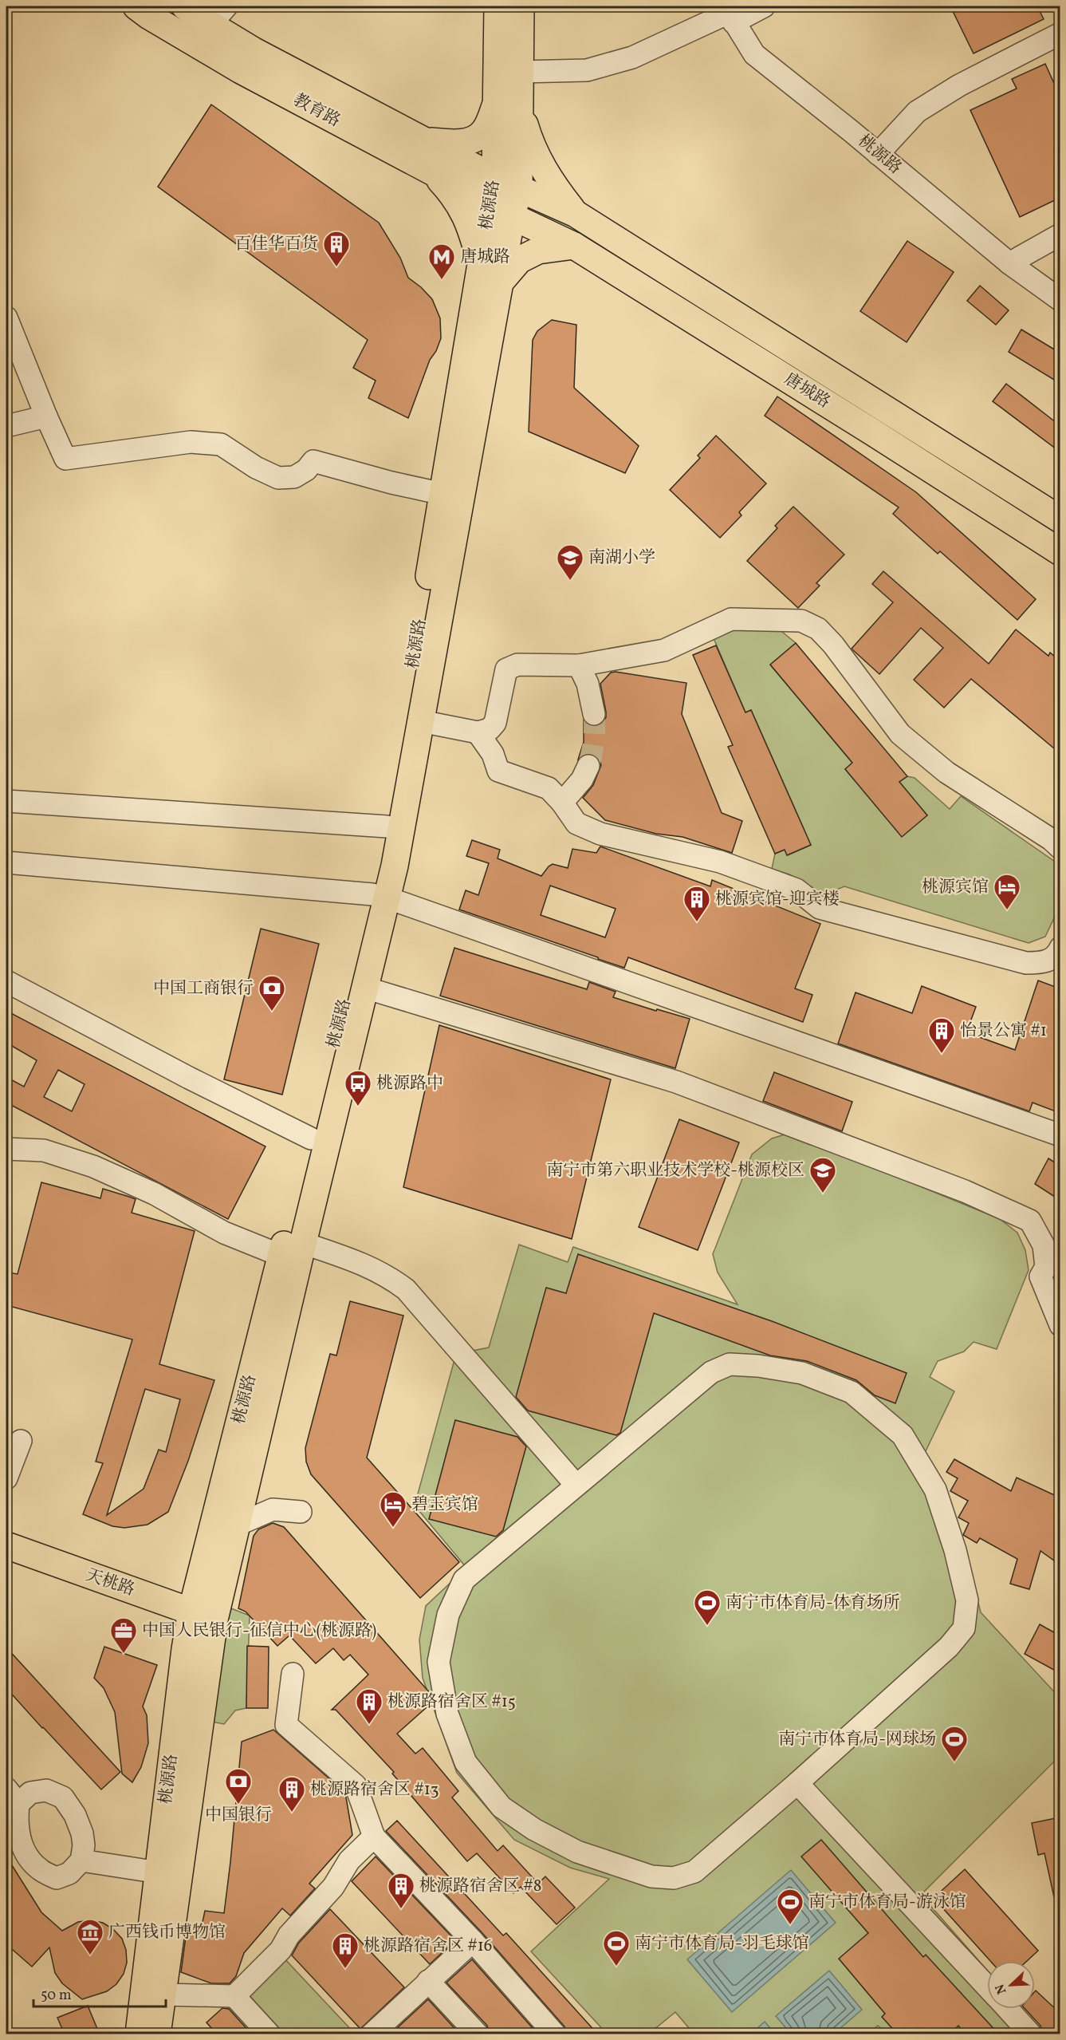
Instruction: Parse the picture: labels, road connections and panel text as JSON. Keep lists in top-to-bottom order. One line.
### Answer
{"streets":{"main road":["教育路","桃源路","唐城路","天桃路"]},"crossings":[["教育路","桃源路"],["教育路","唐城路"],["桃源路","唐城路"],["桃源路","天桃路"]],"places":{"building":["百佳华百货","桃源宾馆-迎宾楼","怡景公寓 #1","桃源路宿舍区 #15","桃源路宿舍区 #13","桃源路宿舍区 #8","桃源路宿舍区 #16"],"metro station":["唐城路"],"school or university":["南湖小学","南宁市第六职业技术学校-桃源校区"],"hotel":["桃源宾馆","碧玉宾馆"],"bank":["中国工商银行","中国银行"],"bus stop":["桃源路中"],"sports":["南宁市体育局-体育场所","南宁市体育局-网球场","南宁市体育局-游泳馆","南宁市体育局-羽毛球馆"],"office":["中国人民银行-征信中心(桃源路)"],"museum":["广西钱币博物馆"]},"scale_bar":"50 m","north":"bottom left"}
